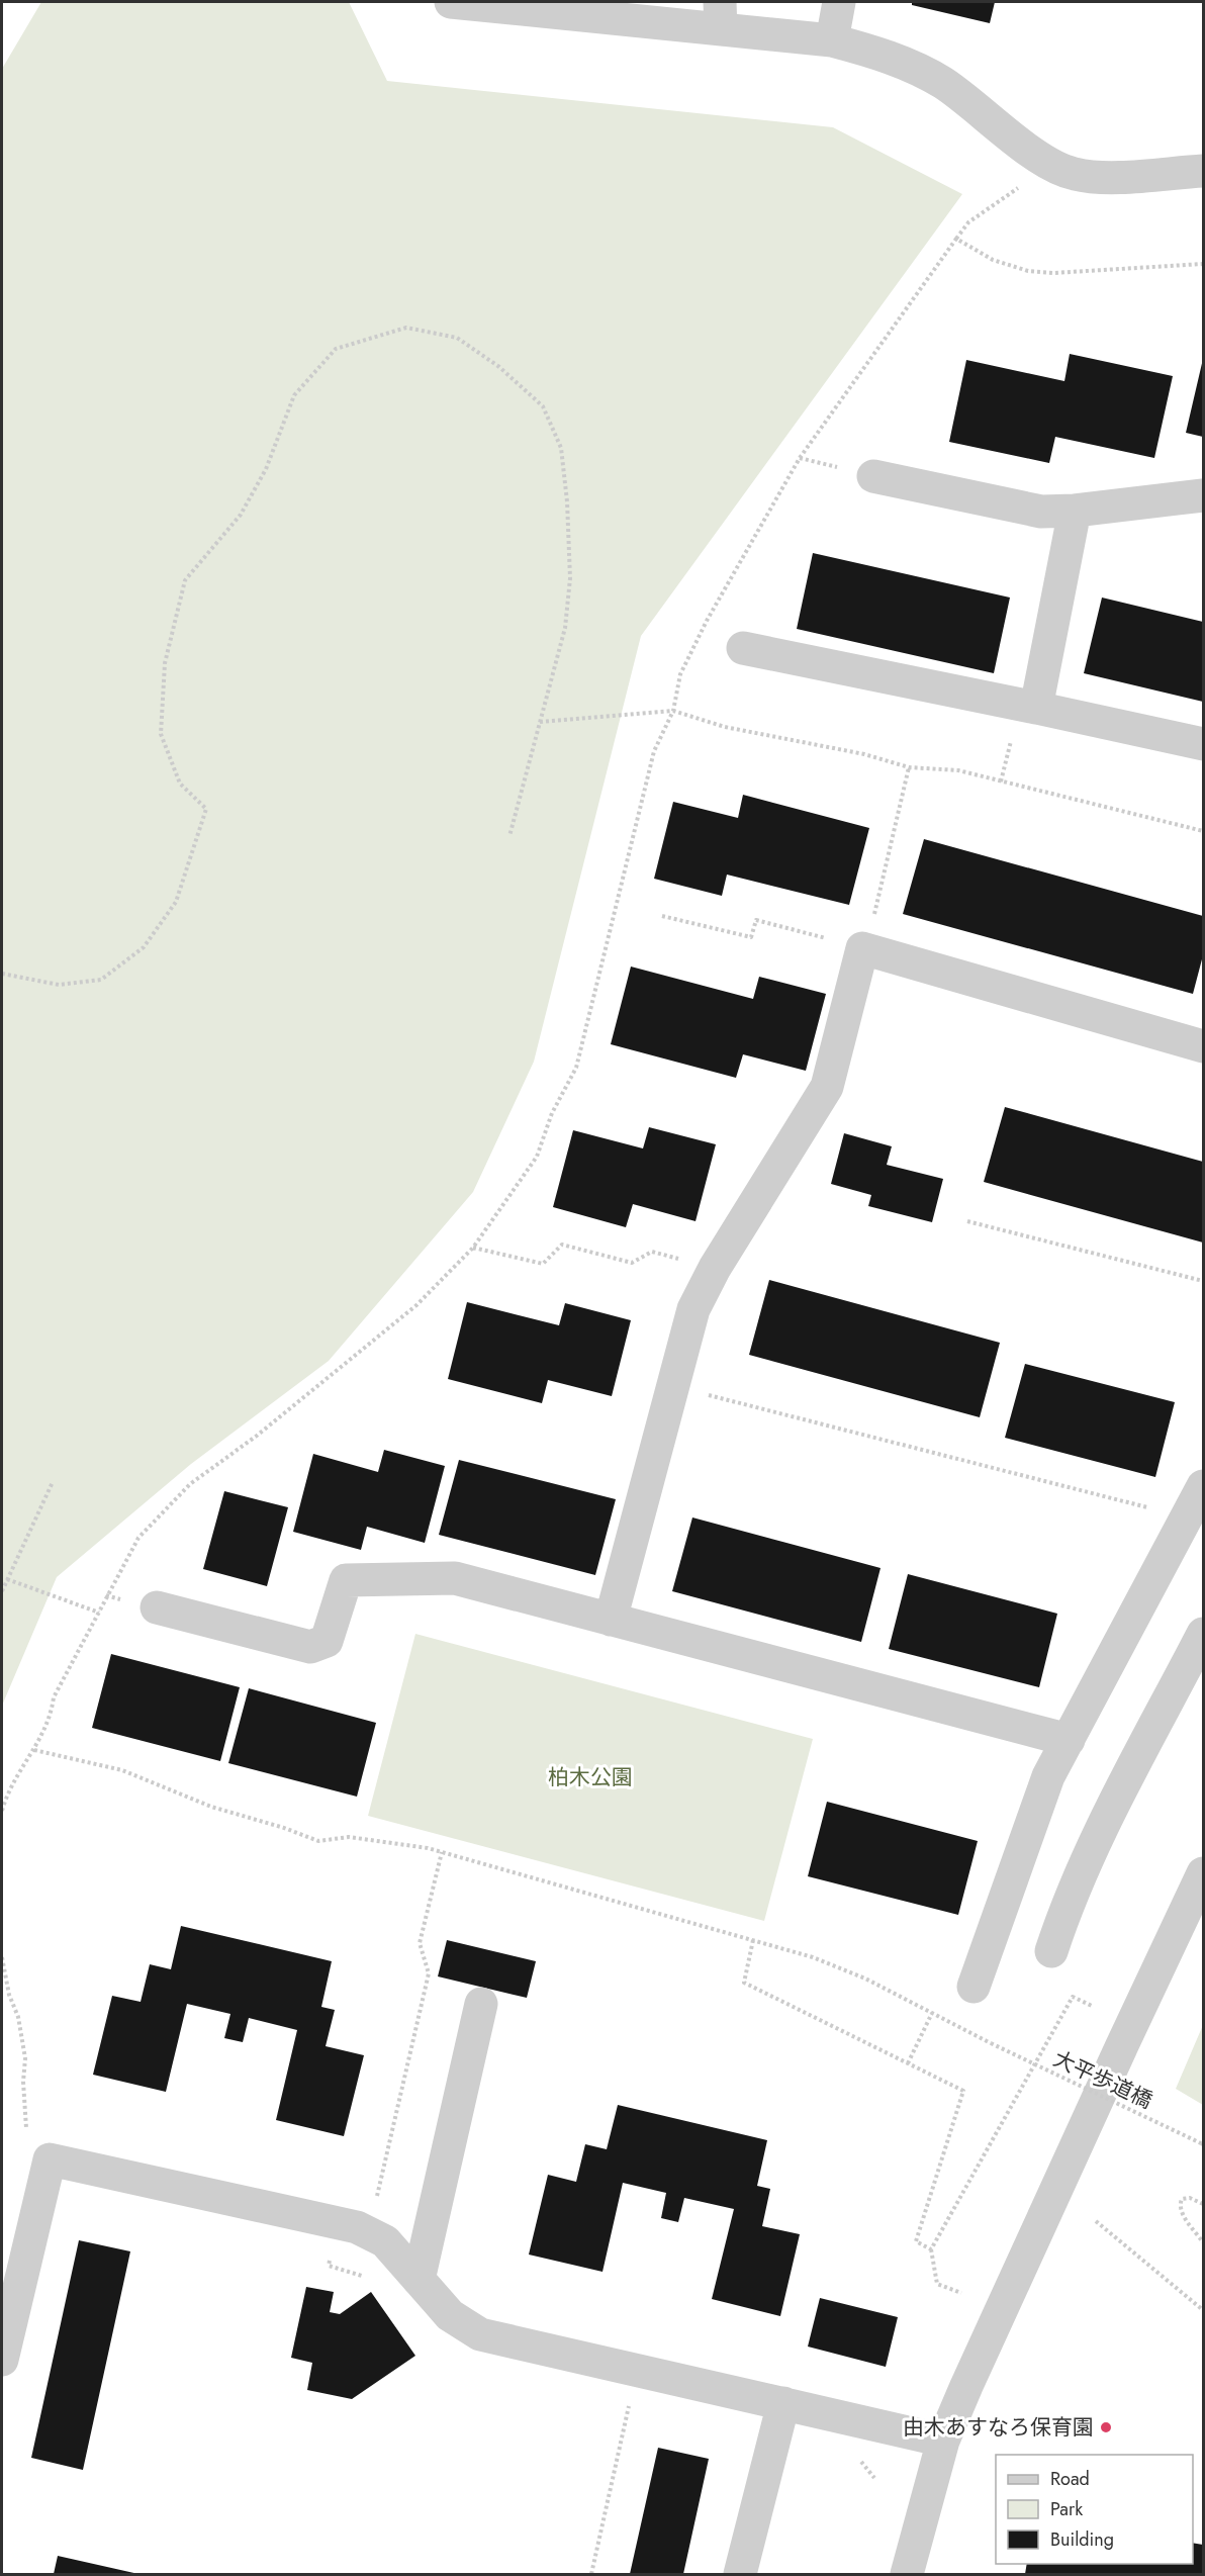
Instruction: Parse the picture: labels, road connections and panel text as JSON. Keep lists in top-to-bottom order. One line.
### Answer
{"streets":{"path":["大平歩道橋"]},"parks":["柏木公園"],"places":["由木あすなろ保育園"],"legend":["Road","Park","Building"]}
